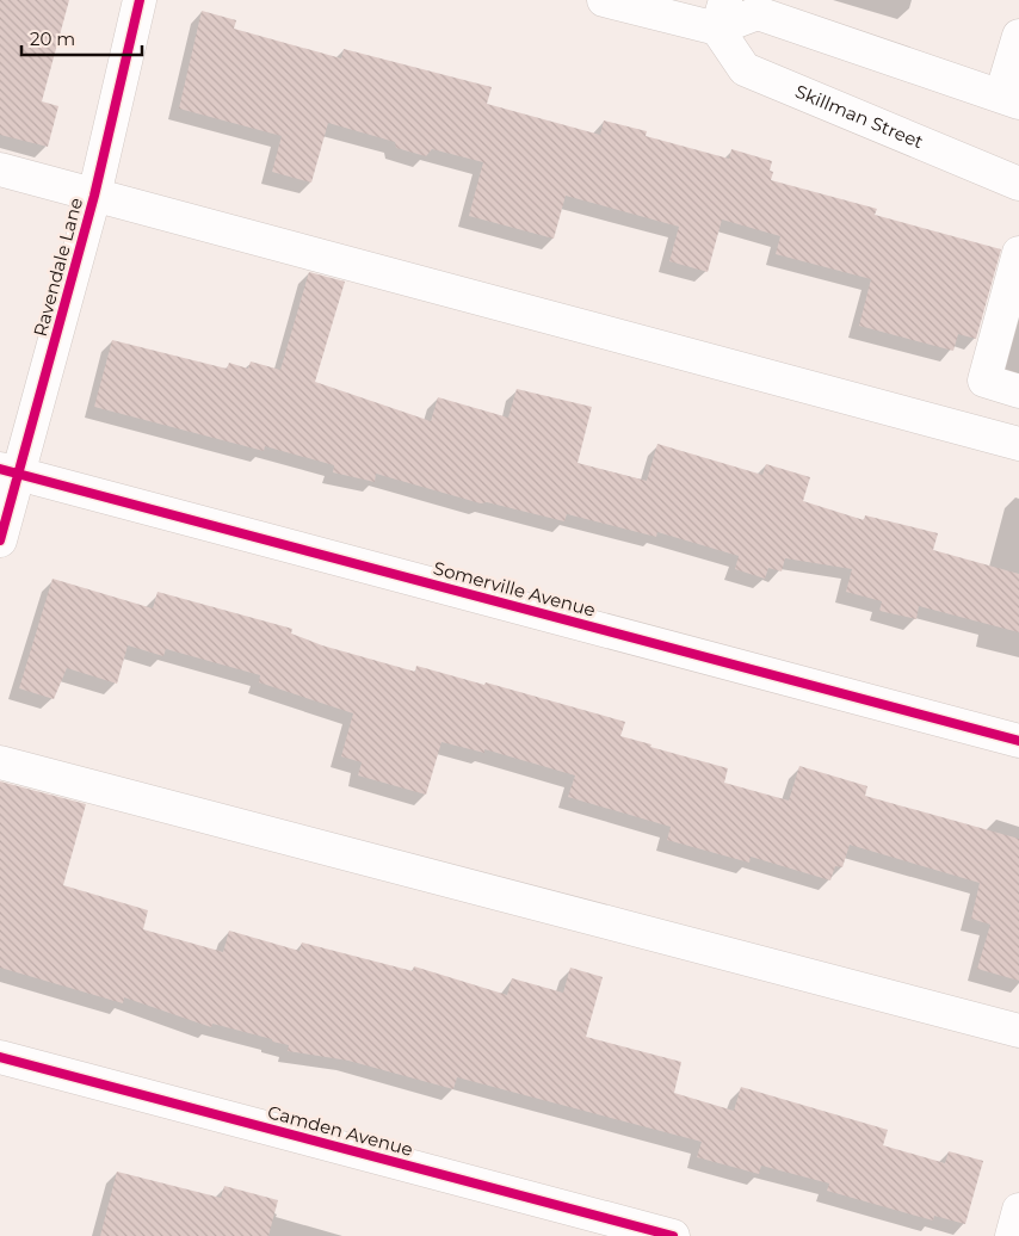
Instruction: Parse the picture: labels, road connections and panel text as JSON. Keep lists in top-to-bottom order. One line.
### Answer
{"streets":{"street":["Skillman Street","Ravendale Lane","Somerville Avenue","Camden Avenue"]},"crossings":[["Ravendale Lane","Somerville Avenue"]],"scale_bar":"20 m"}
